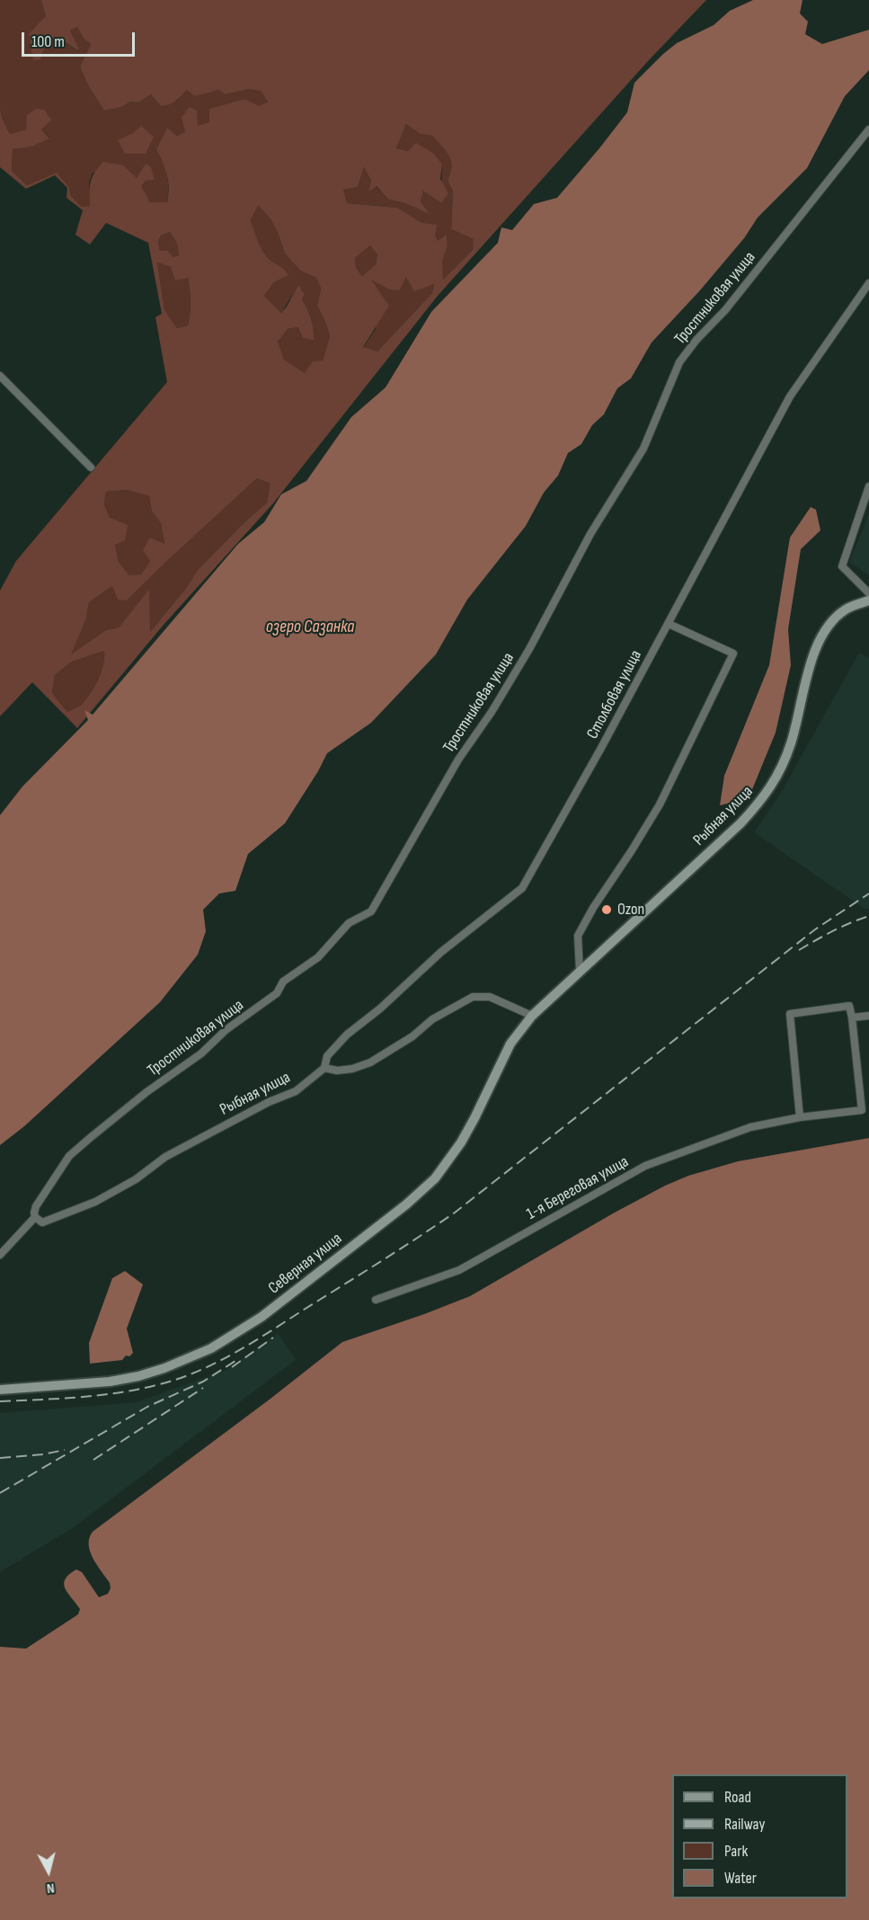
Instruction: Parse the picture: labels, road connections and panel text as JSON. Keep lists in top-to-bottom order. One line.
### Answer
{"streets":{"street":["Тростниковая улица","Столбовая улица","Рыбная улица","1-я Береговая улица","Северная улица"]},"crossings":[["Тростниковая улица","Рыбная улица"],["Столбовая улица","Рыбная улица"],["Рыбная улица","Северная улица"]],"water":["озеро Сазанка"],"places":["Ozon"],"legend":["Road","Railway","Park","Water"],"scale_bar":"100 m","north":"bottom"}
